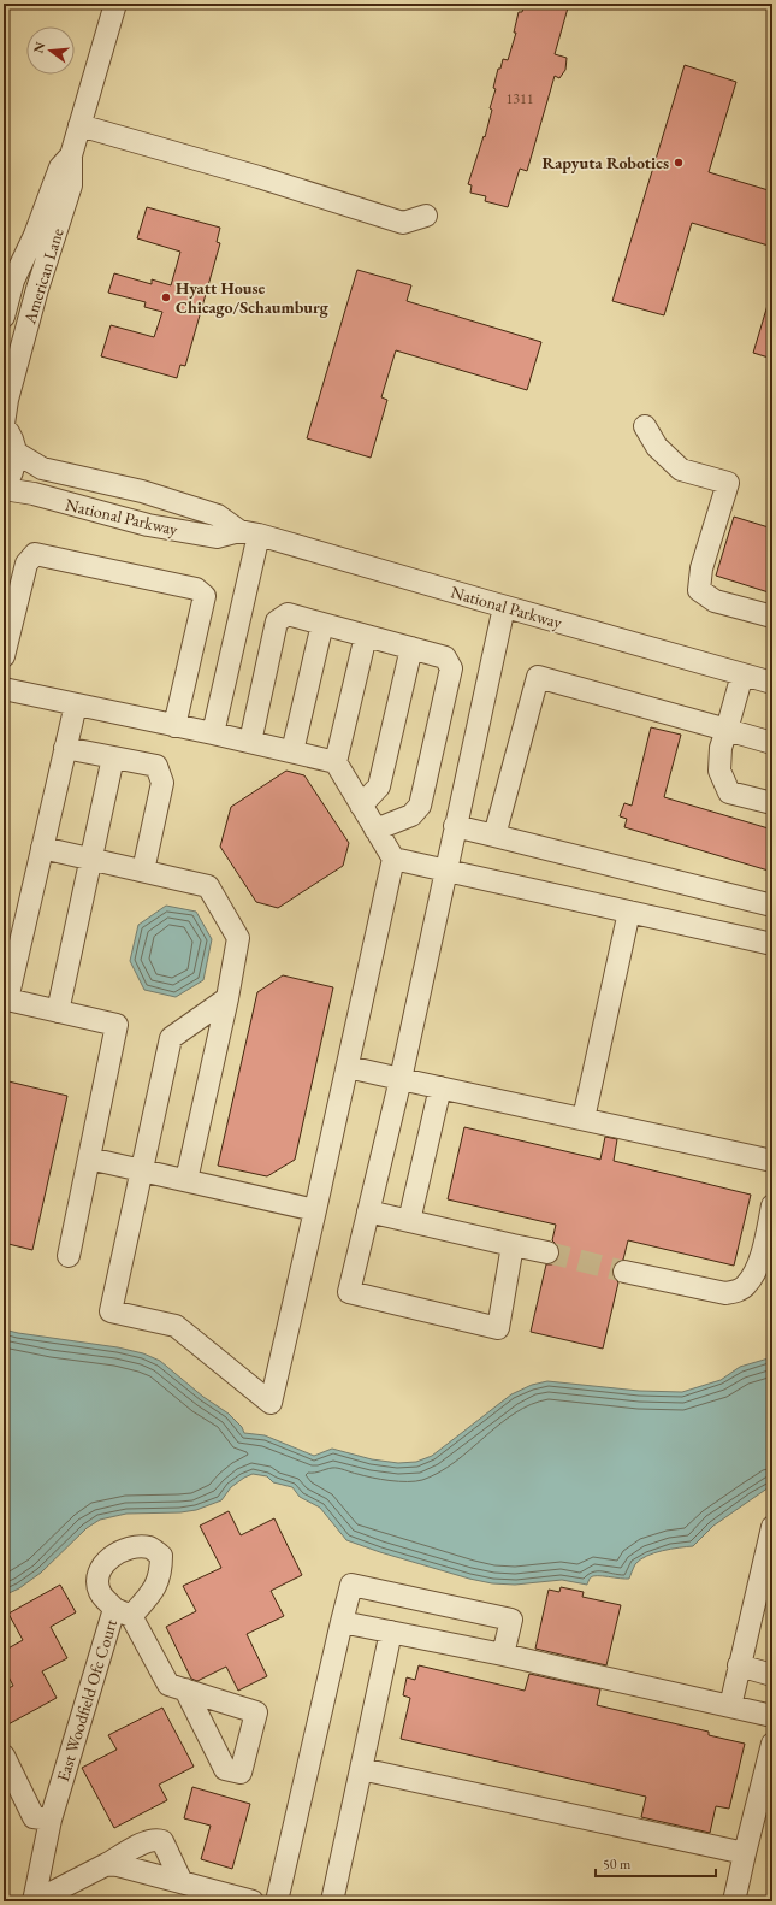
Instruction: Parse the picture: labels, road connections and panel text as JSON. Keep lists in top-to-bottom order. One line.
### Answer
{"streets":{"street":["American Lane","National Parkway","East Woodfield Ofc Court"]},"places":["Rapyuta Robotics","Hyatt House Chicago/Schaumburg"],"house_numbers":["1311"],"scale_bar":"50 m","north":"left"}
